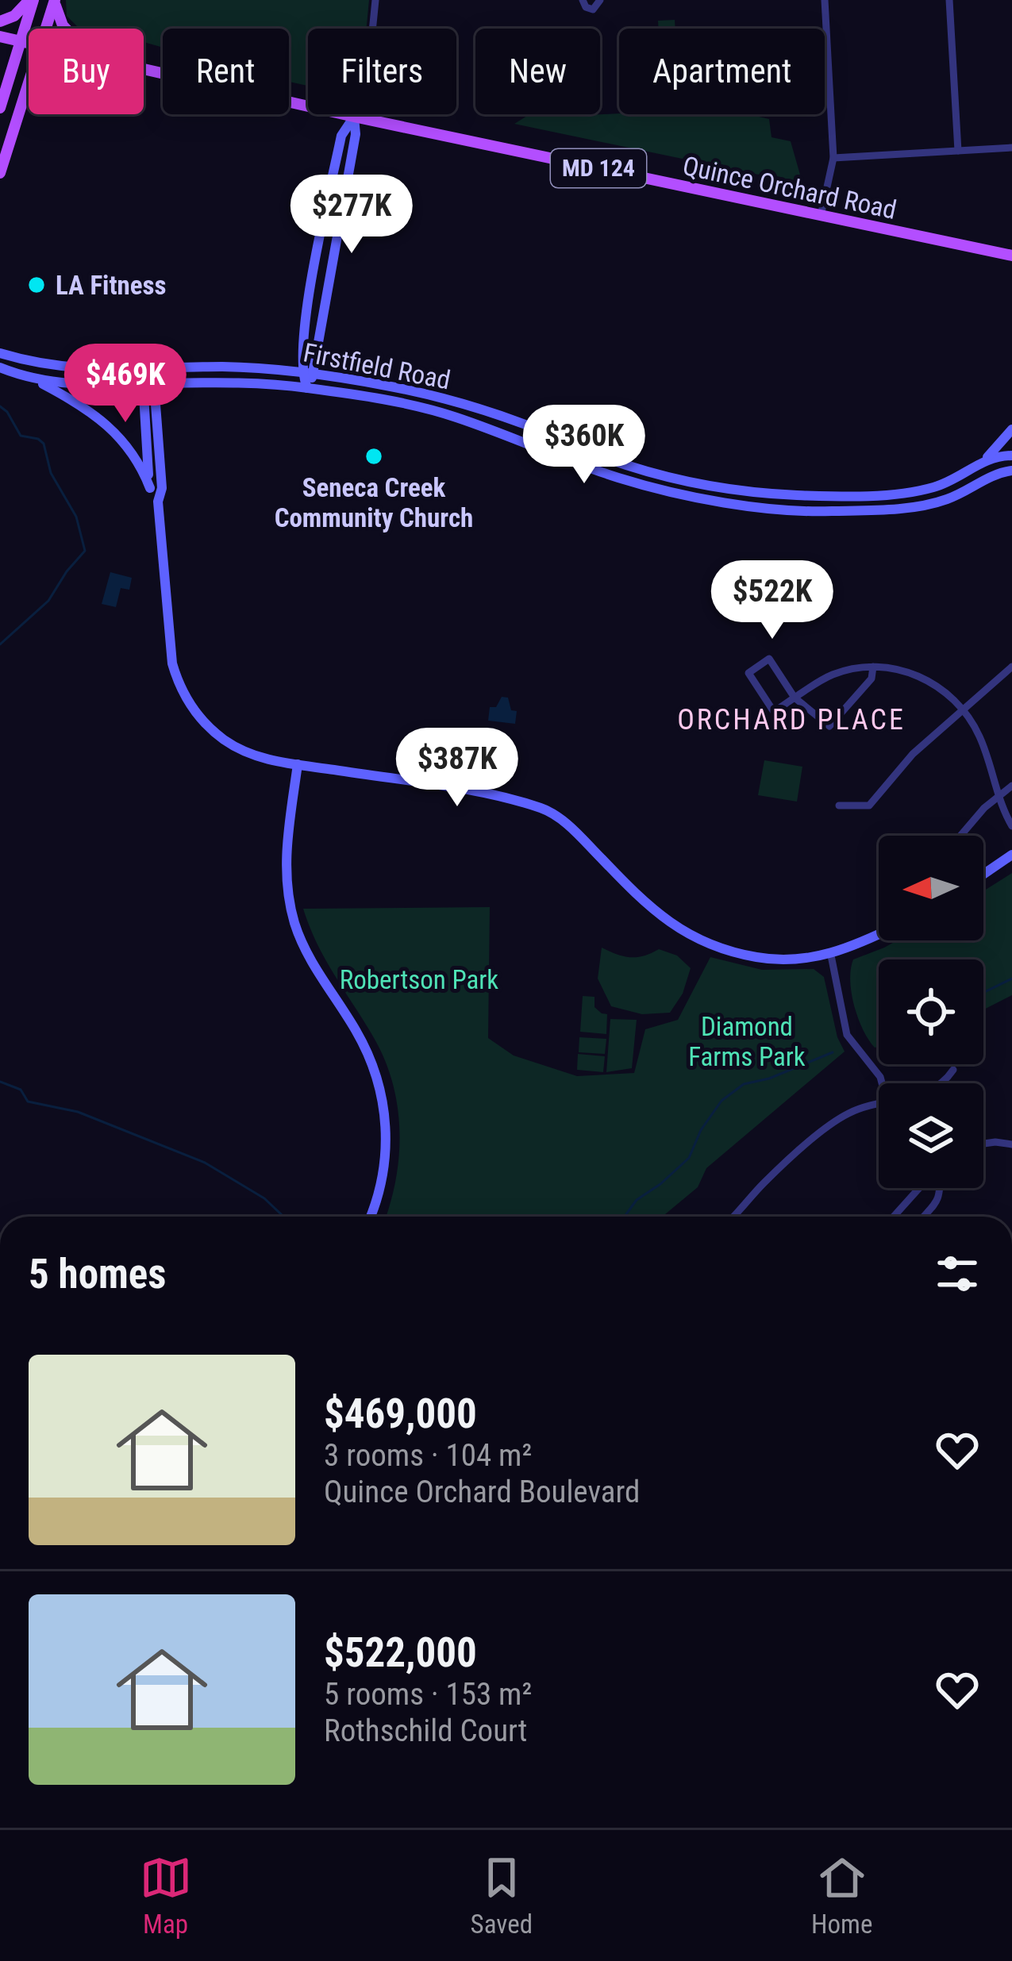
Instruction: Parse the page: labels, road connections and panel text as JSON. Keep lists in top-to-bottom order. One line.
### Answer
{"streets":{"main road":["MD 124","Quince Orchard Road"],"street":["Firstfield Road"]},"districts":["ORCHARD PLACE"],"parks":["Robertson Park","Diamond Farms Park"],"places":["LA Fitness","Seneca Creek Community Church"],"north":"left","page":{"chip":["Buy","Rent","Filters","New","Apartment"],"price":["$277K","$469K","$360K","$522K","$387K"],"heading":"5 homes","list":[{"name":"$469,000","note":"3 rooms · 104 m² · Quince Orchard Boulevard"},{"name":"$522,000","note":"5 rooms · 153 m² · Rothschild Court"}],"tabs":["Map","Saved","Home"]}}
